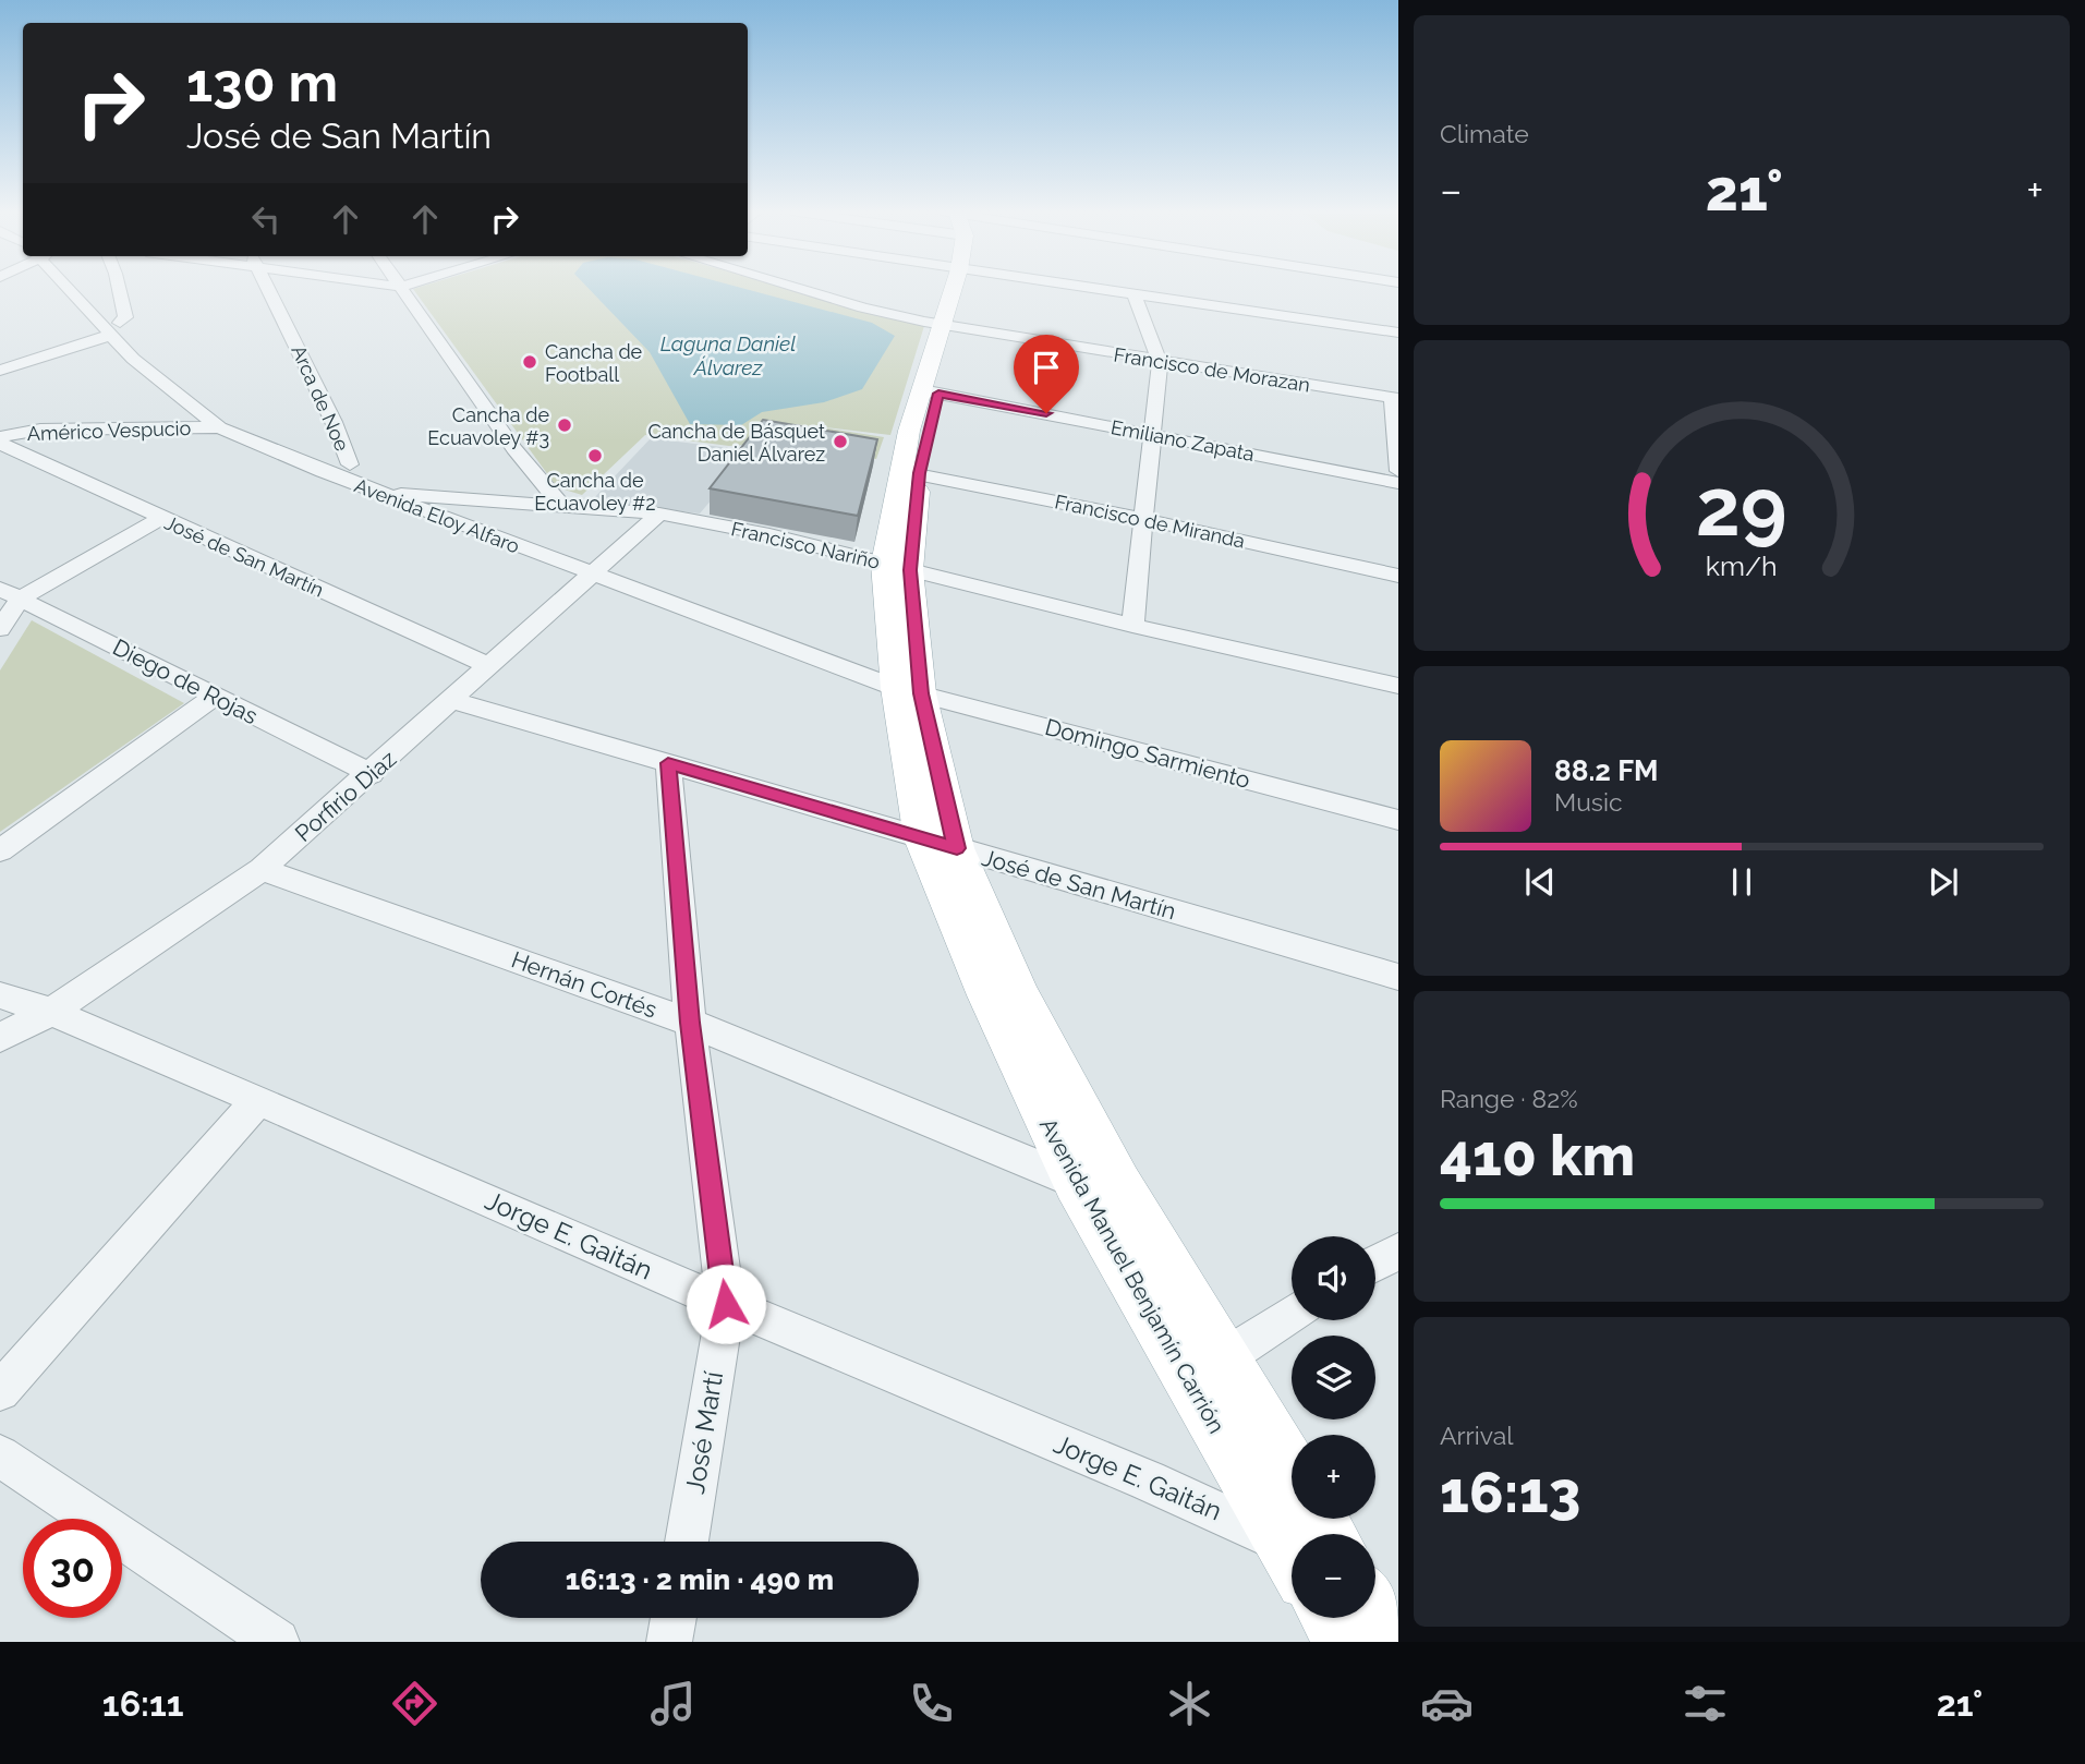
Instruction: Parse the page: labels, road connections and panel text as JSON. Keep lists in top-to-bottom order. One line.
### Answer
{"streets":{"main road":["Avenida Manuel Benjamín Carrión"],"street":["Francisco de Morazan","Arca de Noe","Américo Vespucio","Emiliano Zapata","Avenida Eloy Alfaro","Francisco de Miranda","Francisco Nariño","José de San Martín","Diego de Rojas","Domingo Sarmiento","Porfirio Diaz","Hernán Cortés","Jorge E. Gaitán","José Martí"]},"crossings":[["Francisco de Morazan","Avenida Manuel Benjamín Carrión"],["Arca de Noe","Avenida Eloy Alfaro"],["Américo Vespucio","Avenida Eloy Alfaro"],["Emiliano Zapata","Avenida Manuel Benjamín Carrión"],["Avenida Eloy Alfaro","Francisco Nariño"],["Avenida Eloy Alfaro","Domingo Sarmiento"],["Avenida Eloy Alfaro","Porfirio Diaz"],["Avenida Eloy Alfaro","Avenida Manuel Benjamín Carrión"],["Francisco de Miranda","Avenida Manuel Benjamín Carrión"],["Francisco Nariño","Porfirio Diaz"],["Francisco Nariño","Avenida Manuel Benjamín Carrión"],["José de San Martín","Porfirio Diaz"],["José de San Martín","Avenida Manuel Benjamín Carrión"],["José de San Martín","José Martí"],["Diego de Rojas","Porfirio Diaz"],["Domingo Sarmiento","Avenida Manuel Benjamín Carrión"],["Porfirio Diaz","Hernán Cortés"],["Porfirio Diaz","Jorge E. Gaitán"],["Hernán Cortés","Avenida Manuel Benjamín Carrión"],["Hernán Cortés","José Martí"],["Jorge E. Gaitán","José Martí"]],"water":["Laguna Daniel Álvarez"],"places":["Cancha de Football","Cancha de Ecuavoley #3","Cancha de Básquet Daniel Álvarez","Cancha de Ecuavoley #2"],"page":{"tile":["Climate",["Range · 82%","410 km"],["Arrival","16:13"]],"turn":["130 m","José de San Martín"],"heat":["−","21°","+"],"song":["88.2 FM","Music"],"map_buttons":["+","−"],"limit":"30","trip":"16:13 · 2 min · 490 m","tabs":["16:11","21°"],"gauge":["29","km/h"]}}
